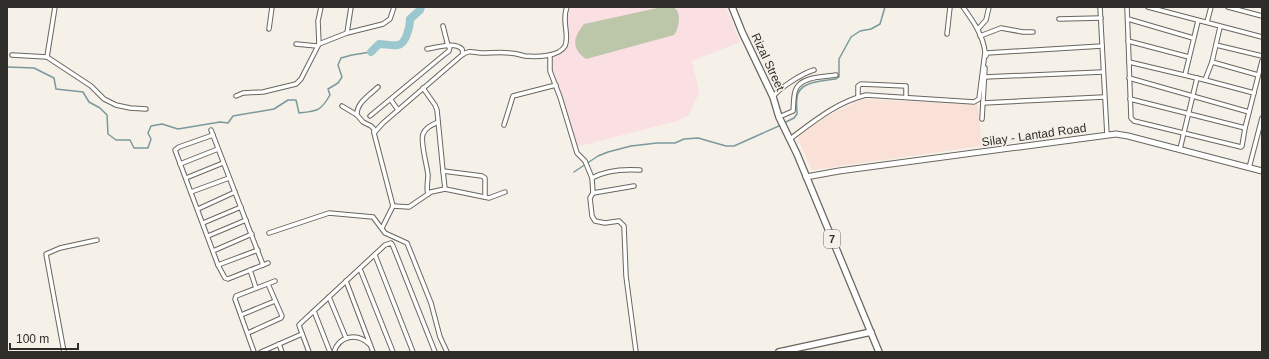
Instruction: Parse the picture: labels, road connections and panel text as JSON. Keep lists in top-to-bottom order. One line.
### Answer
{"streets":{"main road":["Rizal Street","7"],"street":["Silay - Lantad Road"]},"crossings":[["Rizal Street","7"],["Silay - Lantad Road","7"]],"scale_bar":"100 m"}
